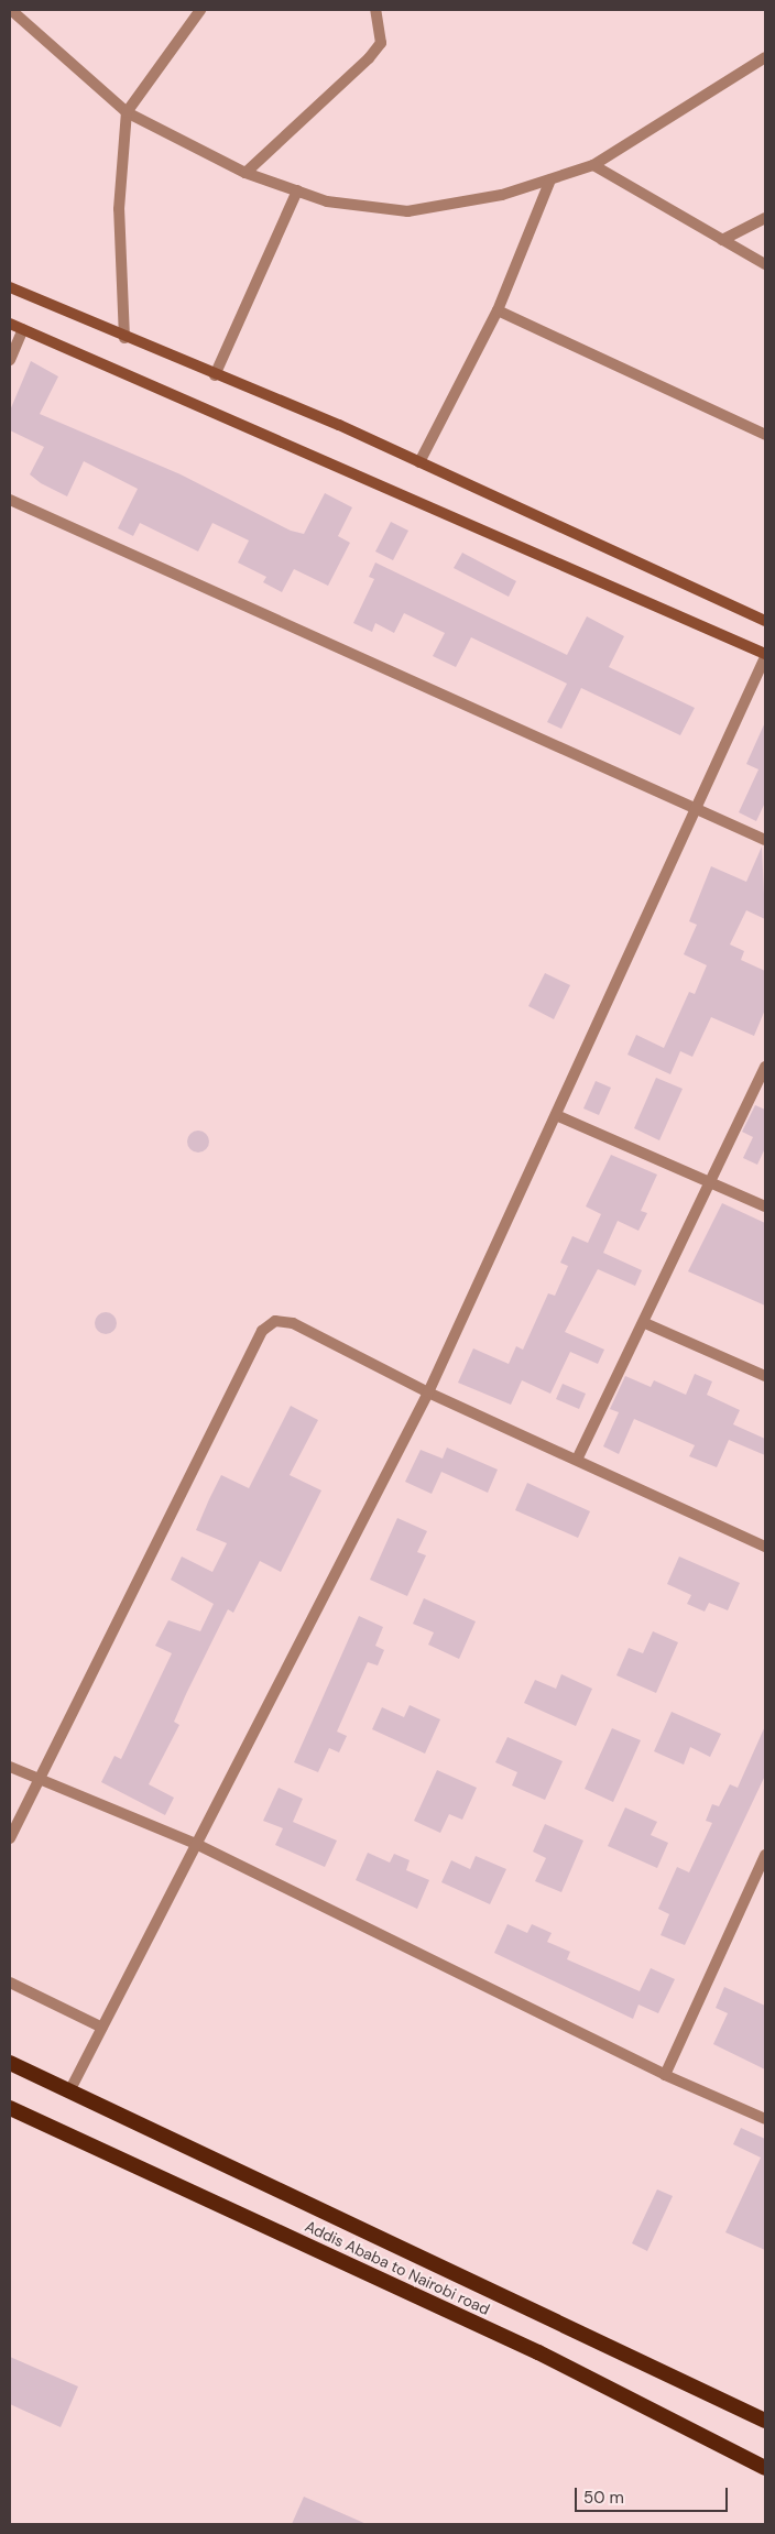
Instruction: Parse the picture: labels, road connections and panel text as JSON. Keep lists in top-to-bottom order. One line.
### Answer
{"streets":{"highway":["Addis Ababa to Nairobi road"]},"scale_bar":"50 m"}
